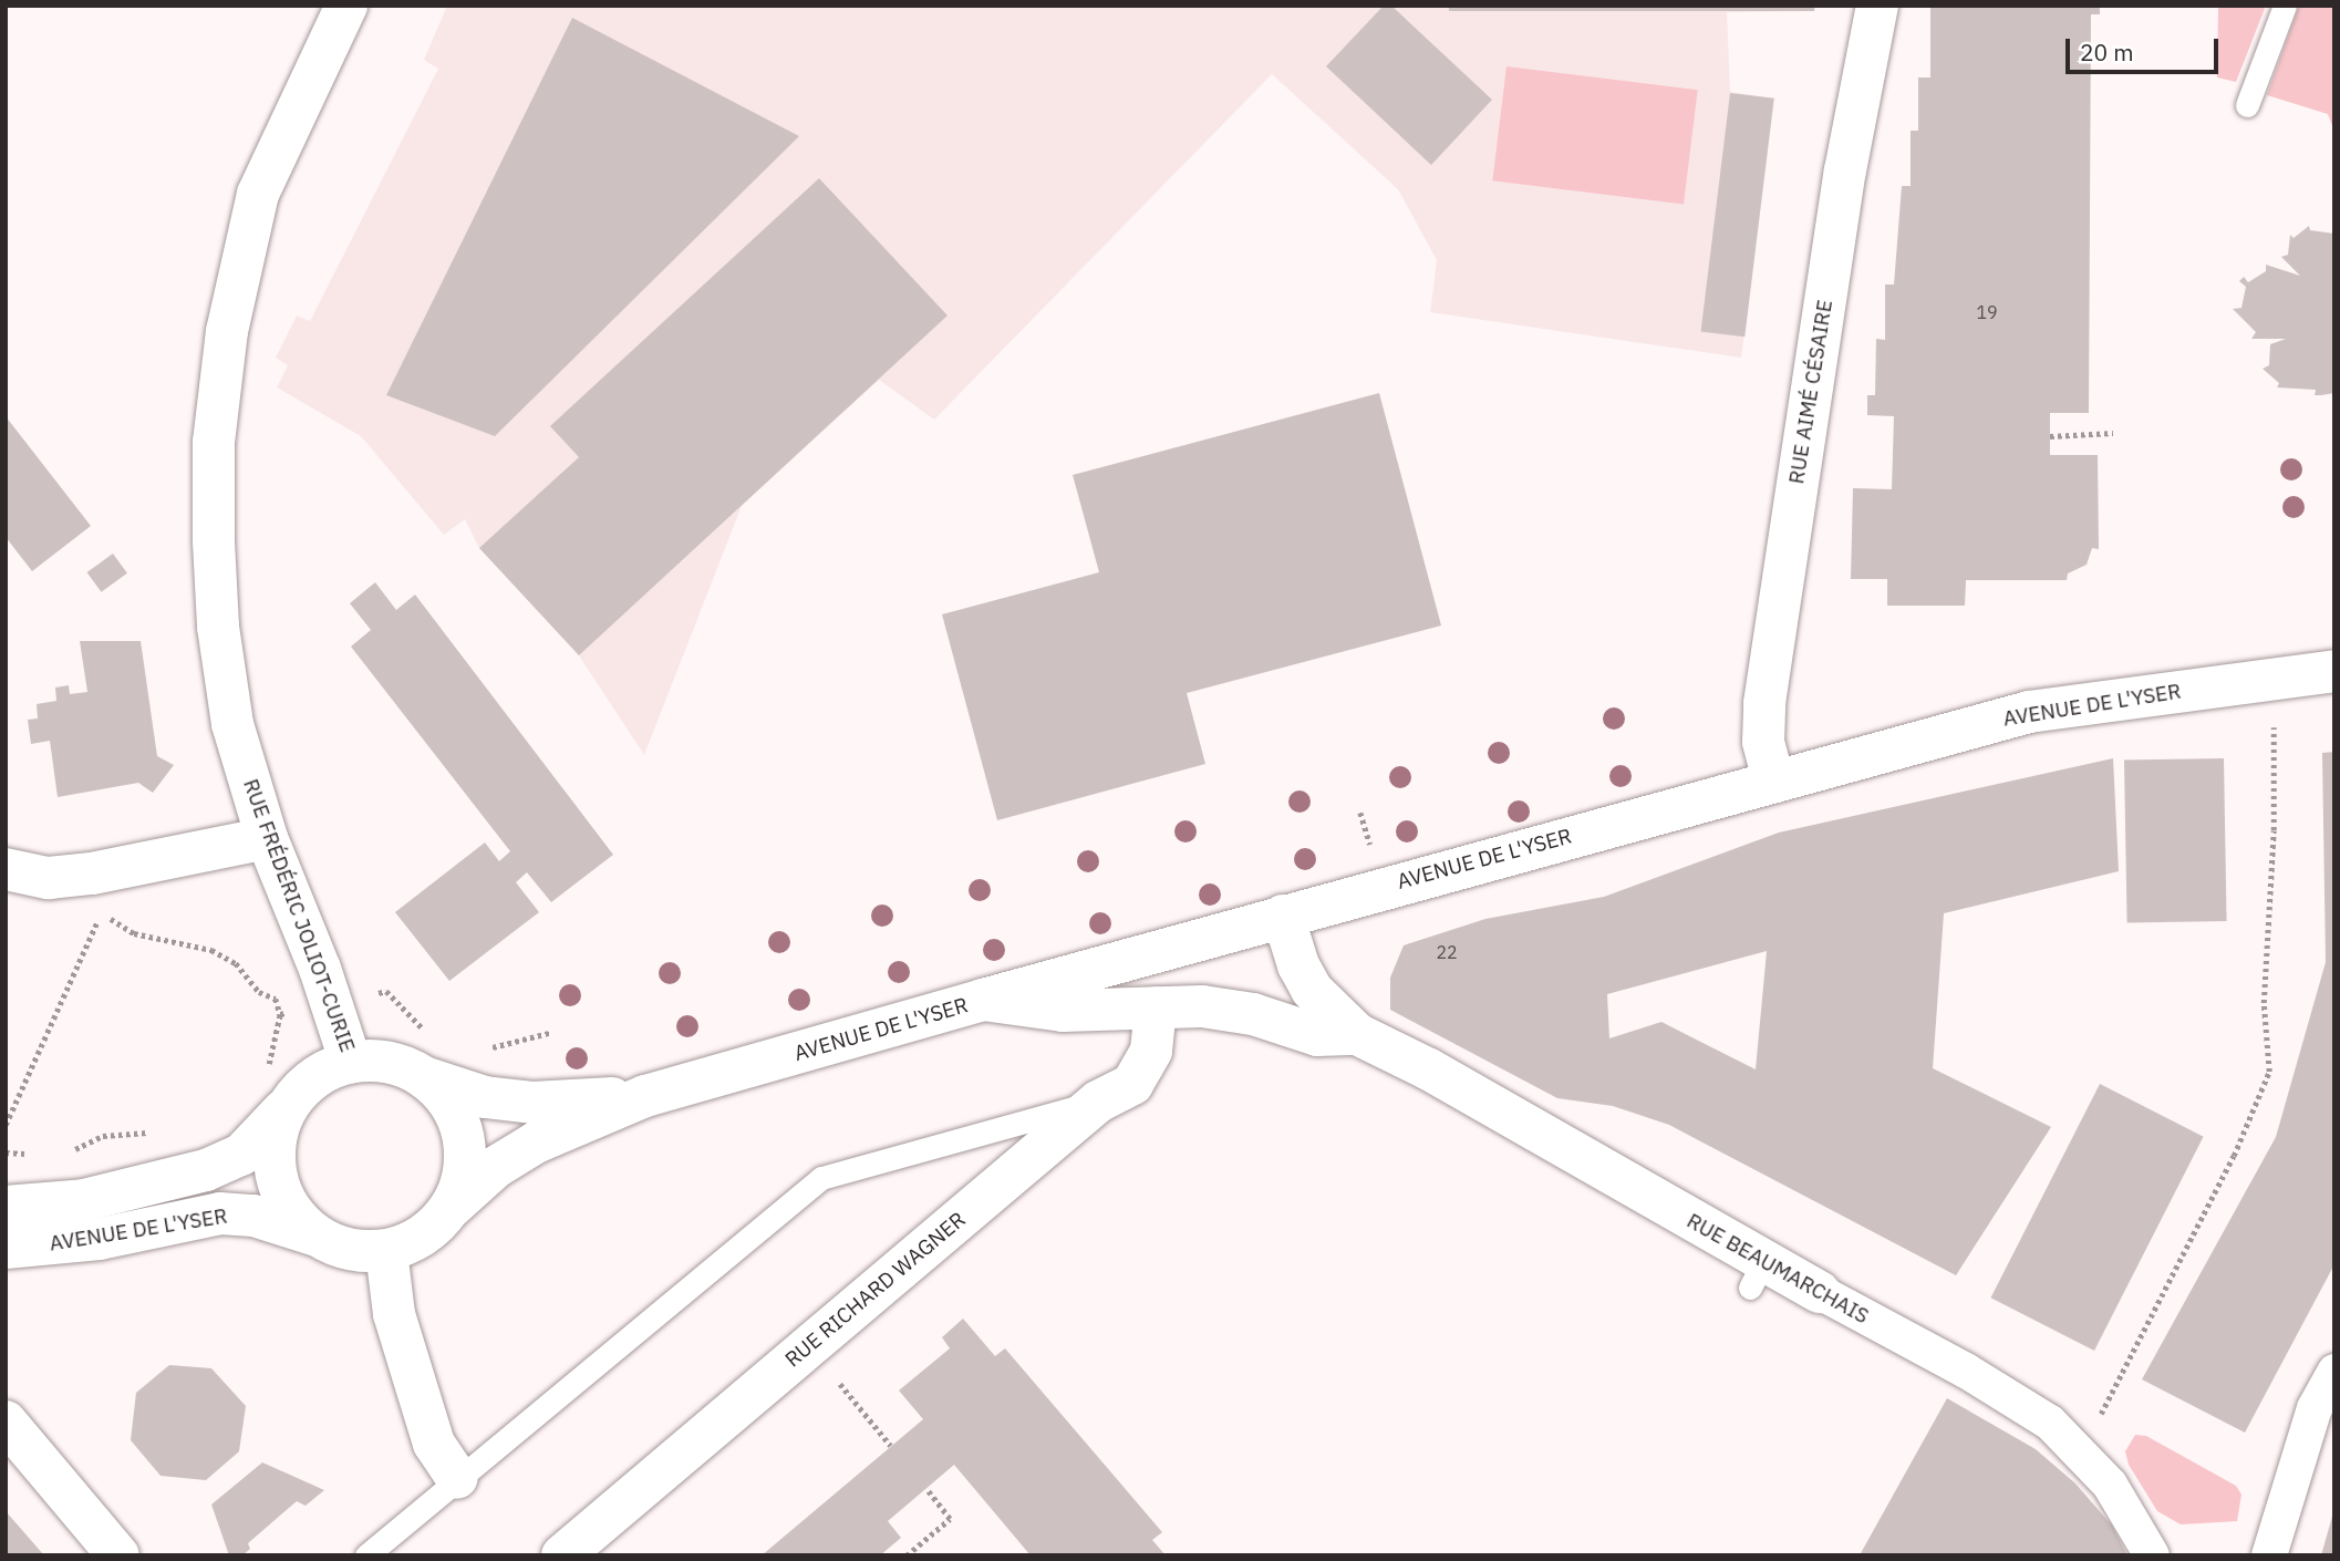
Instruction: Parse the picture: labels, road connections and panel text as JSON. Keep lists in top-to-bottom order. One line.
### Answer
{"streets":{"street":["RUE AIMÉ CÉSAIRE","AVENUE DE L'YSER","RUE FRÉDÉRIC JOLIOT-CURIE","RUE BEAUMARCHAIS","RUE RICHARD WAGNER"]},"crossings":[["RUE AIMÉ CÉSAIRE","AVENUE DE L'YSER"],["AVENUE DE L'YSER","RUE FRÉDÉRIC JOLIOT-CURIE"],["AVENUE DE L'YSER","RUE BEAUMARCHAIS"],["RUE BEAUMARCHAIS","RUE RICHARD WAGNER"]],"house_numbers":["19","22"],"scale_bar":"20 m"}
